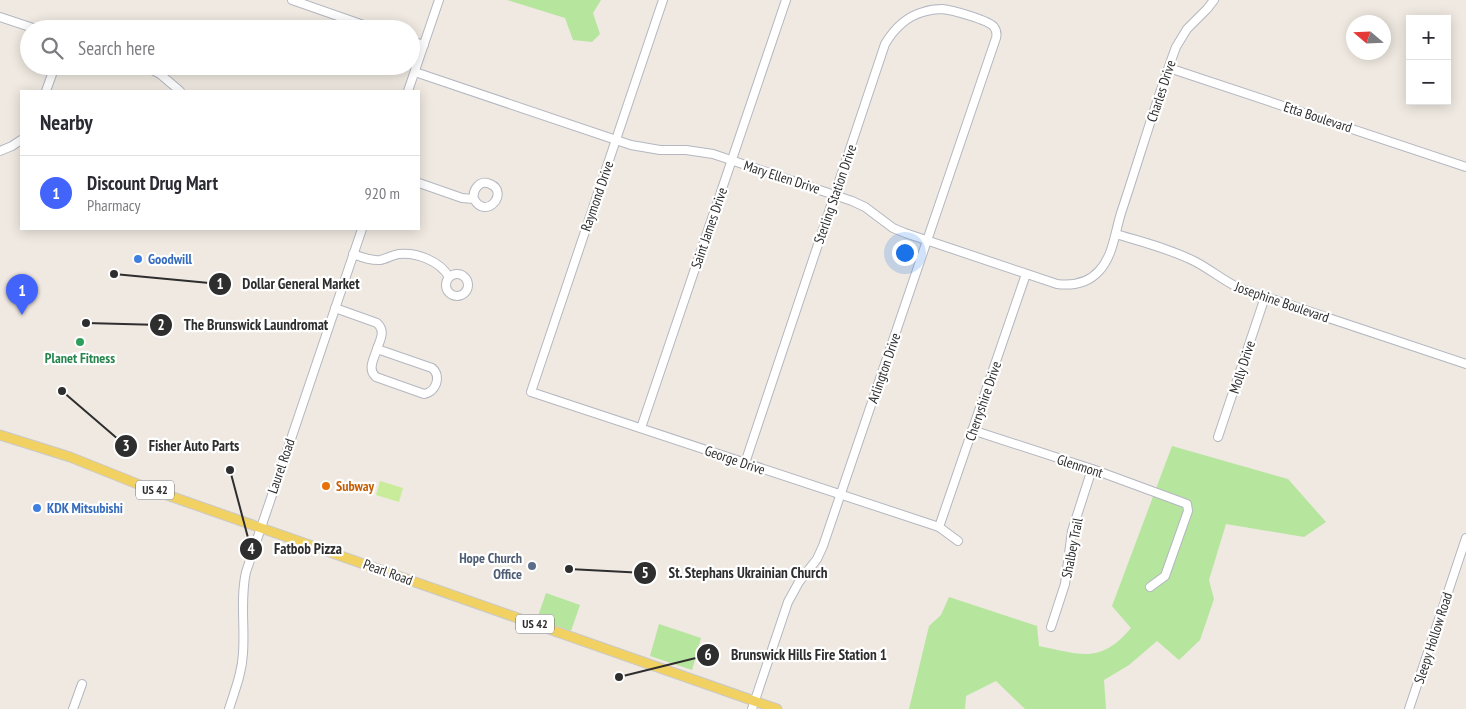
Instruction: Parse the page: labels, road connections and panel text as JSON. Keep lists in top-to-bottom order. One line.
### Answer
{"streets":{"main road":["US 42","Pearl Road"],"street":["Charles Drive","Etta Boulevard","Mary Ellen Drive","Sterling Station Drive","Raymond Drive","Saint James Drive","Josephine Boulevard","Molly Drive","Arlington Drive","Cherryshire Drive","George Drive","Laurel Road","Glenmont","Shalbey Trail","Sleepy Hollow Road"]},"crossings":[["Charles Drive","Etta Boulevard"],["Charles Drive","Mary Ellen Drive"],["Charles Drive","Josephine Boulevard"],["Mary Ellen Drive","Sterling Station Drive"],["Mary Ellen Drive","Raymond Drive"],["Mary Ellen Drive","Saint James Drive"],["Mary Ellen Drive","Josephine Boulevard"],["Mary Ellen Drive","Arlington Drive"],["Mary Ellen Drive","Cherryshire Drive"],["Sterling Station Drive","Arlington Drive"],["Sterling Station Drive","George Drive"],["Raymond Drive","George Drive"],["Saint James Drive","George Drive"],["Josephine Boulevard","Molly Drive"],["Arlington Drive","George Drive"],["Arlington Drive","Pearl Road"],["Cherryshire Drive","George Drive"],["Cherryshire Drive","Glenmont"],["Laurel Road","Pearl Road"],["Glenmont","Shalbey Trail"]],"places":["Goodwill","Dollar General Market","The Brunswick Laundromat","Planet Fitness","Fisher Auto Parts","Fatbob Pizza","Subway","KDK Mitsubishi","Hope Church Office","St. Stephans Ukrainian Church","Brunswick Hills Fire Station 1"],"north":"left","page":{"map_buttons":["+","−"],"search":"Search here","heading":"Nearby","list":[{"mark":"1","name":"Discount Drug Mart","note":"Pharmacy","value":"920 m"}],"pins":"1"}}
